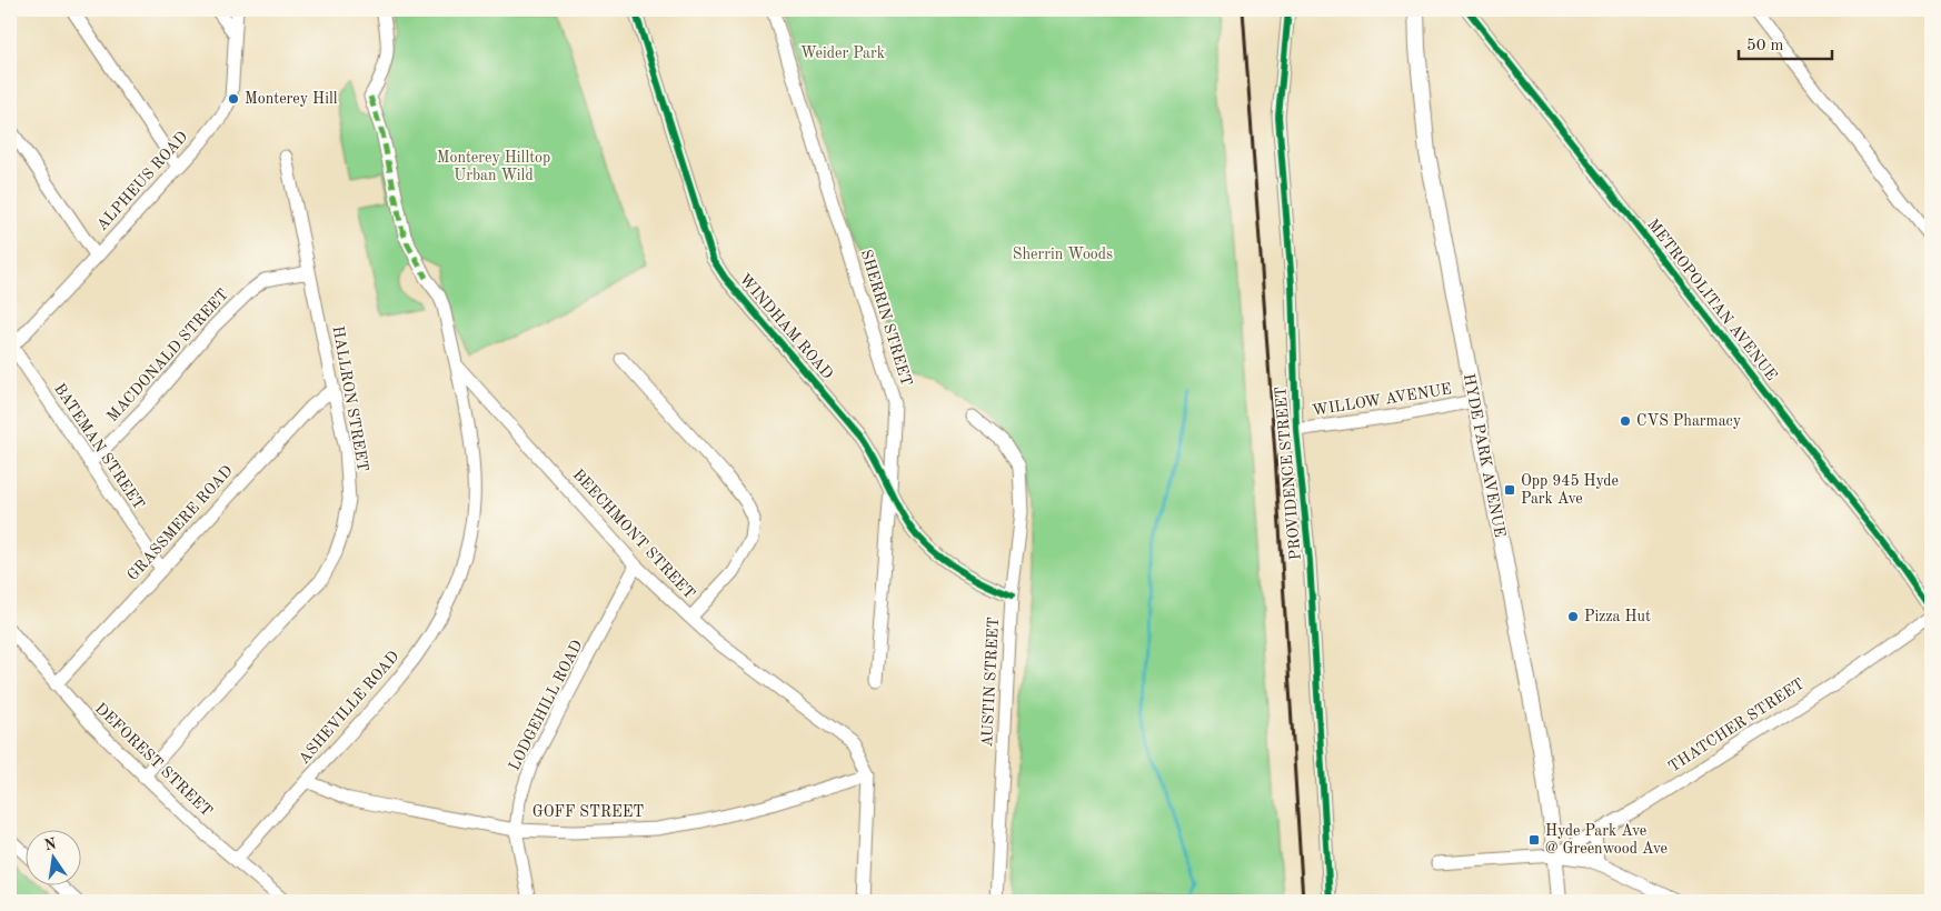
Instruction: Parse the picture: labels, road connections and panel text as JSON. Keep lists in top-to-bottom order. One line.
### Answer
{"streets":{"main road":["HYDE PARK AVENUE"],"street":["ALPHEUS ROAD","METROPOLITAN AVENUE","SHERRIN STREET","WINDHAM ROAD","MACDONALD STREET","HALLRON STREET","WILLOW AVENUE","BATEMAN STREET","PROVIDENCE STREET","GRASSMERE ROAD","BEECHMONT STREET","AUSTIN STREET","LODGEHILL ROAD","ASHEVILLE ROAD","THATCHER STREET","DEFOREST STREET","GOFF STREET"]},"crossings":[["ALPHEUS ROAD","BATEMAN STREET"],["SHERRIN STREET","WINDHAM ROAD"],["WINDHAM ROAD","AUSTIN STREET"],["MACDONALD STREET","HALLRON STREET"],["MACDONALD STREET","BATEMAN STREET"],["HALLRON STREET","GRASSMERE ROAD"],["HALLRON STREET","DEFOREST STREET"],["WILLOW AVENUE","HYDE PARK AVENUE"],["WILLOW AVENUE","PROVIDENCE STREET"],["BATEMAN STREET","GRASSMERE ROAD"],["HYDE PARK AVENUE","THATCHER STREET"],["GRASSMERE ROAD","DEFOREST STREET"],["BEECHMONT STREET","LODGEHILL ROAD"],["BEECHMONT STREET","ASHEVILLE ROAD"],["BEECHMONT STREET","GOFF STREET"],["LODGEHILL ROAD","GOFF STREET"],["ASHEVILLE ROAD","DEFOREST STREET"],["ASHEVILLE ROAD","GOFF STREET"]],"parks":["Weider Park","Monterey Hilltop Urban Wild","Sherrin Woods"],"places":{"other":["Monterey Hill","CVS Pharmacy","Pizza Hut"],"transit":["Opp 945 Hyde Park Ave","Hyde Park Ave @ Greenwood Ave"]},"scale_bar":"50 m","north":"top"}
